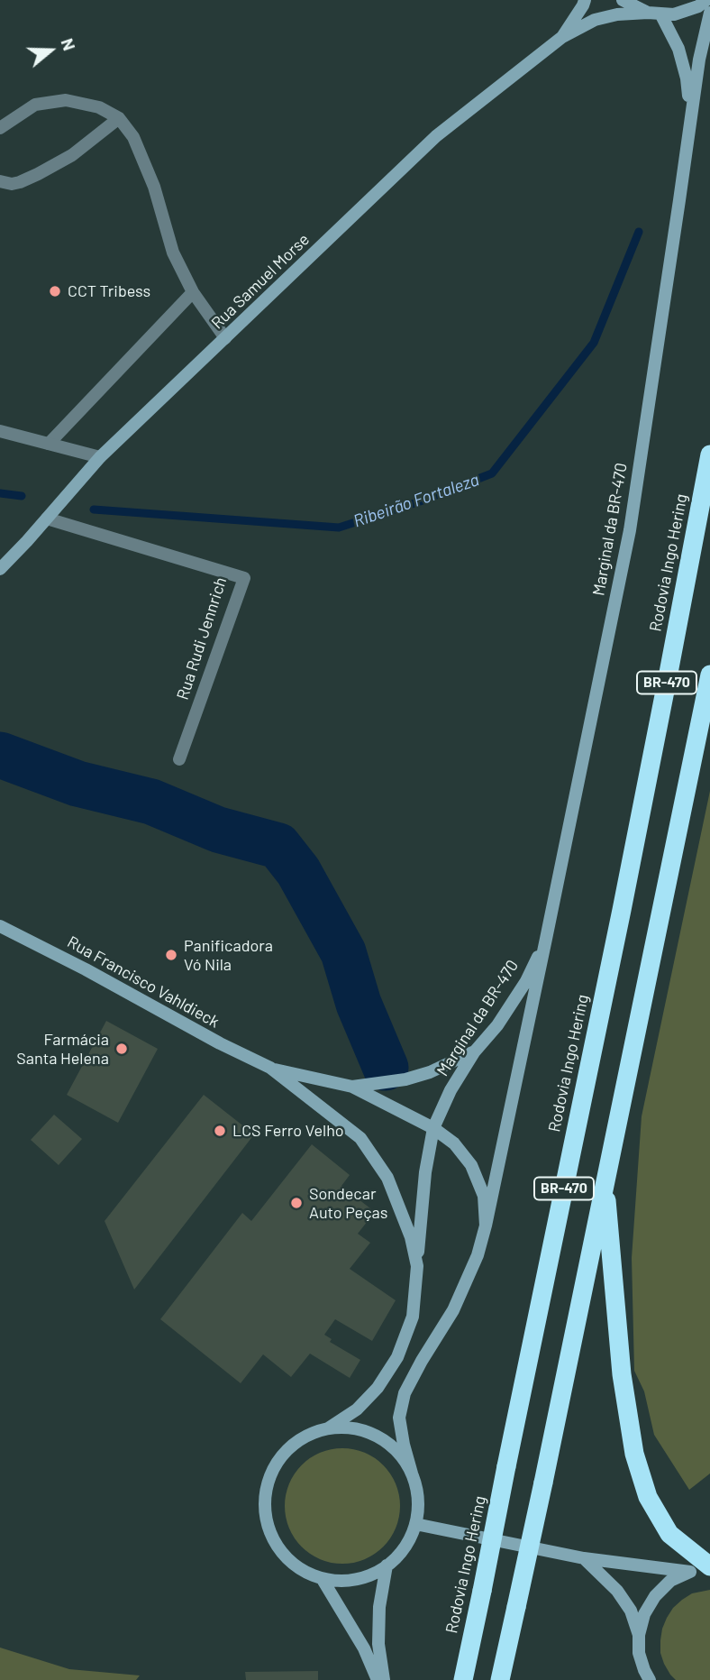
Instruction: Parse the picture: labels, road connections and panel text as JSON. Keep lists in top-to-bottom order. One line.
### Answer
{"streets":{"highway":["Rodovia Ingo Hering","BR-470"],"main road":["Rua Samuel Morse","Marginal da BR-470","Rua Francisco Vahldieck"],"street":["Rua Rudi Jennrich"]},"crossings":[["Rua Samuel Morse","Marginal da BR-470"],["Rua Samuel Morse","Rua Rudi Jennrich"],["Marginal da BR-470","Rua Francisco Vahldieck"]],"water":["Ribeirão Fortaleza"],"places":["CCT Tribess","Panificadora Vó Nila","Farmácia Santa Helena","LCS Ferro Velho","Sondecar Auto Peças"],"north":"right"}
